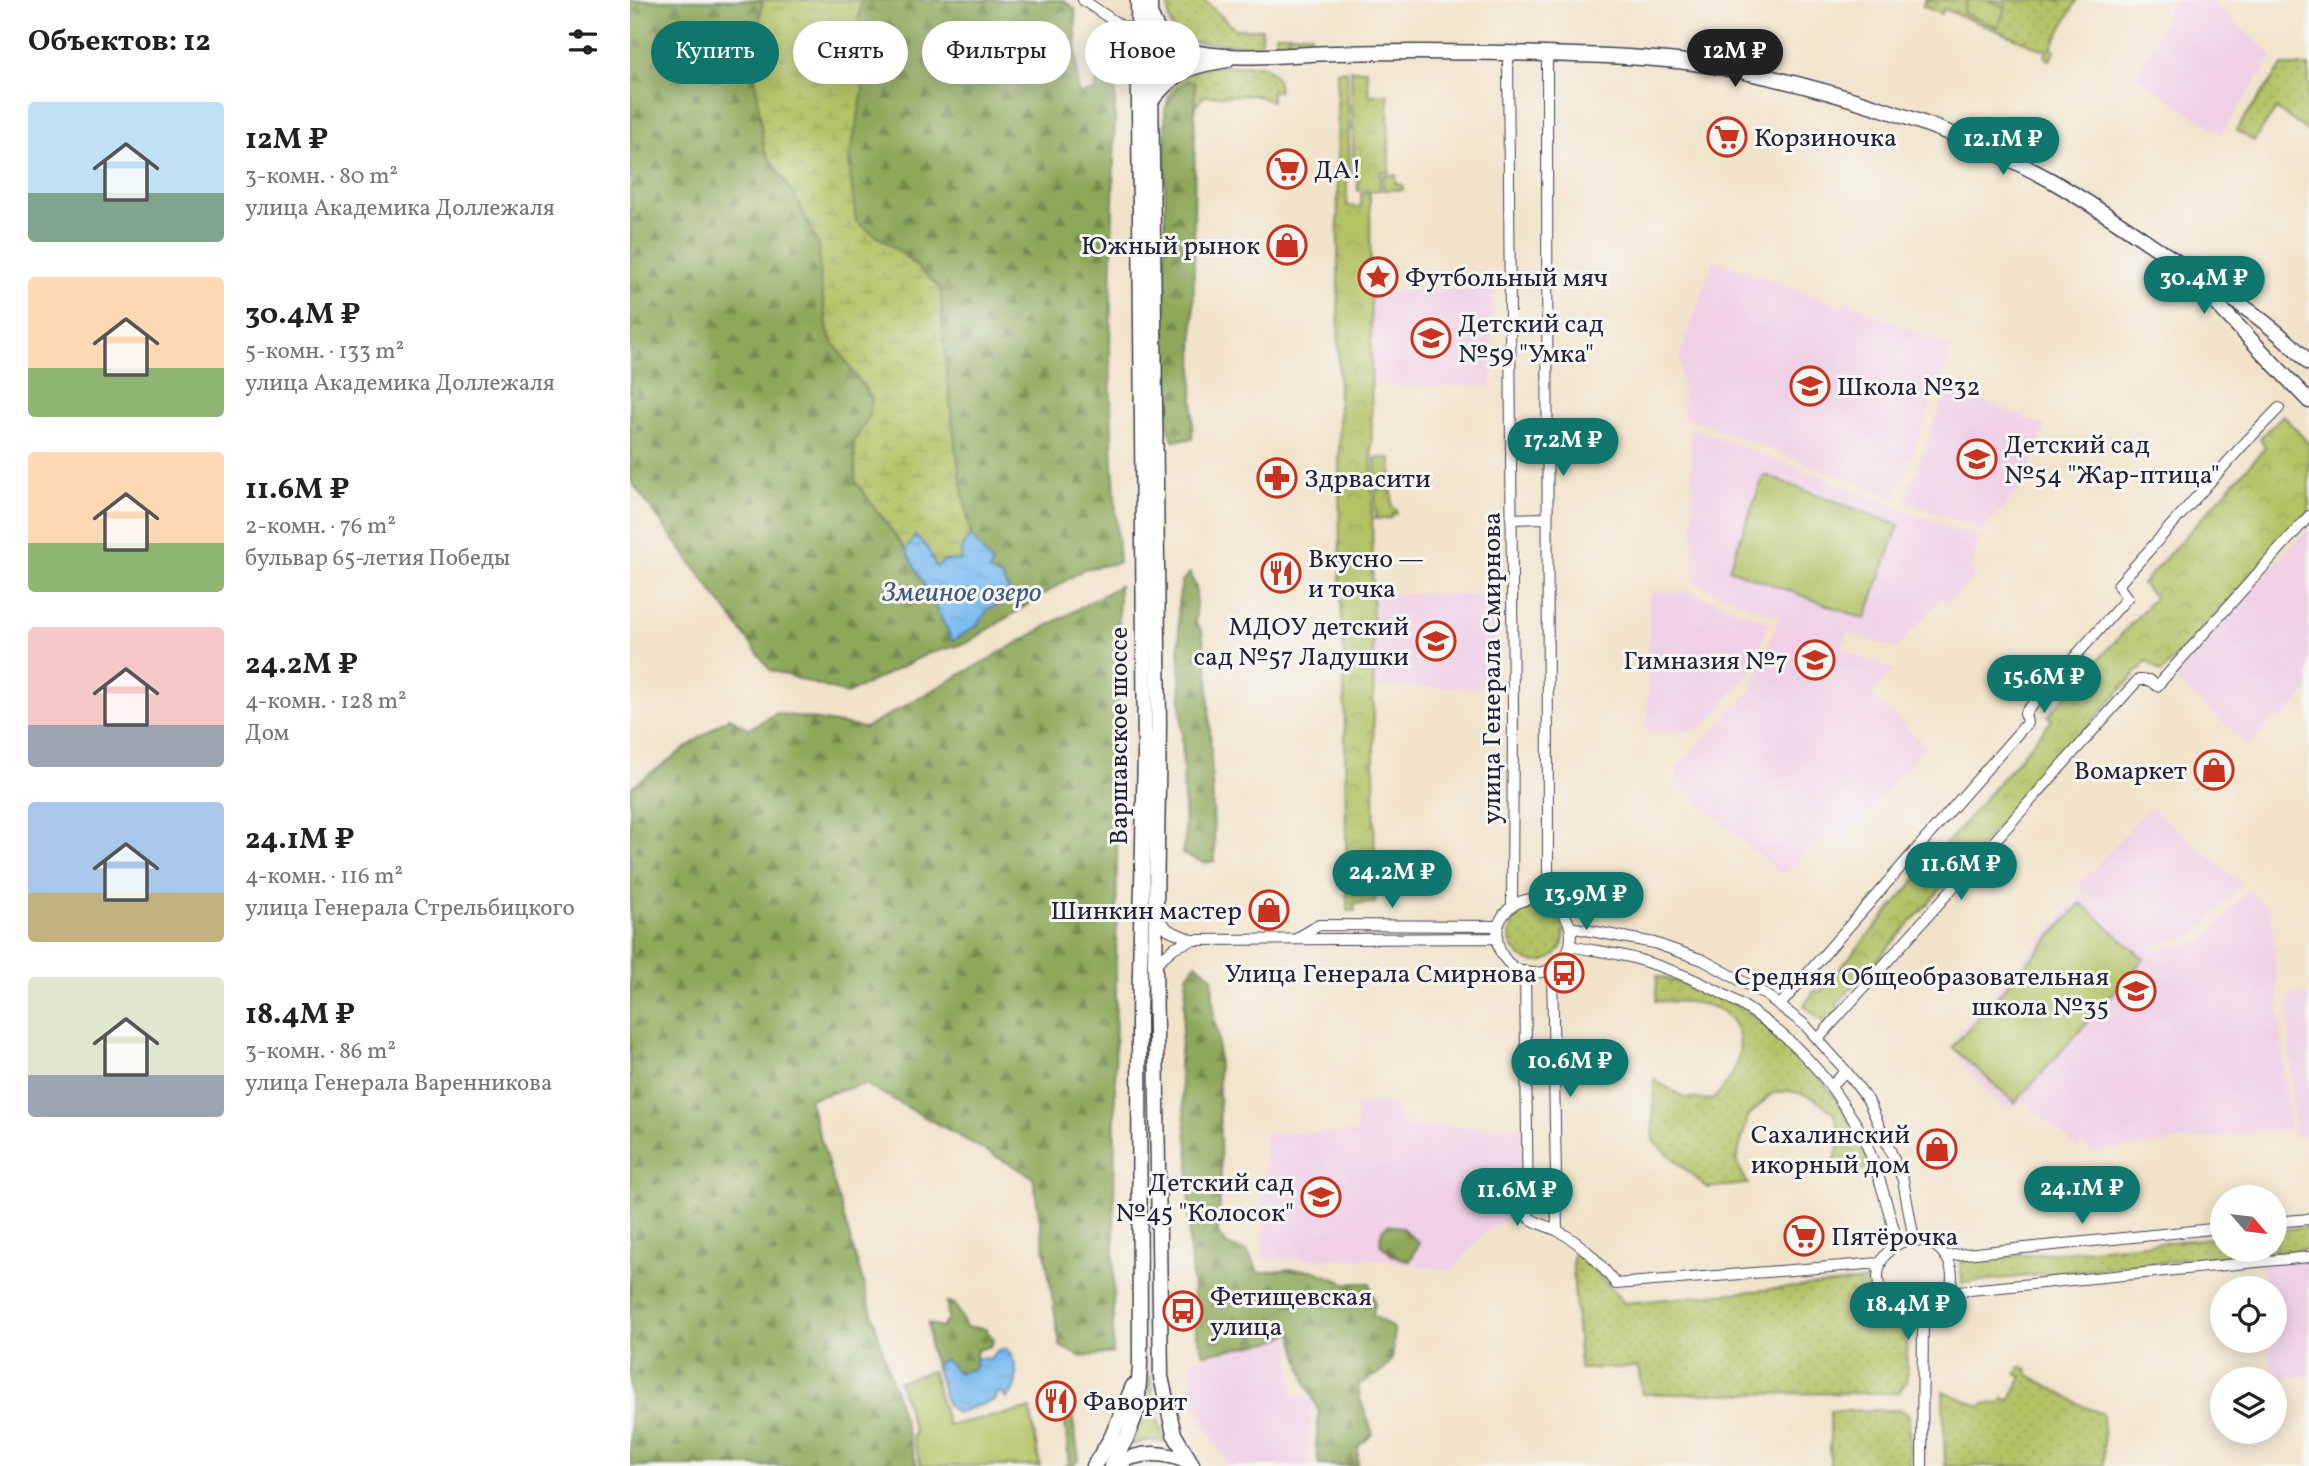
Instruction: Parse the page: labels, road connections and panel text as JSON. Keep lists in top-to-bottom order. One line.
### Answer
{"streets":{"main road":["Варшавское шоссе"],"street":["улица Генерала Смирнова"]},"water":["Змеиное озеро"],"places":{"supermarket":["Корзиночка","ДА!","Пятёрочка"],"shop":["Южный рынок","Вомаркет","Шинкин мастер","Сахалинский икорный дом"],"place":["Футбольный мяч"],"school or university":["Детский сад №59 \"Умка\"","Школа №32","Детский сад №54 \"Жар-птица\"","МДОУ детский сад №57 Ладушки","Гимназия №7","Средняя Общеобразовательная школа №35","Детский сад №45 \"Колосок\""],"pharmacy":["Здрвасити"],"restaurant":["Вкусно — и точка","Фаворит"],"bus stop":["Улица Генерала Смирнова","Фетищевская улица"]},"north":"bottom right","page":{"heading":"Объектов: 12","chip":["Купить","Снять","Фильтры","Новое"],"price":["12M ₽","12.1M ₽","30.4M ₽","17.2M ₽","15.6M ₽","11.6M ₽","24.2M ₽","13.9M ₽","10.6M ₽","24.1M ₽","11.6M ₽","18.4M ₽"],"list":[{"name":"12M ₽","note":"3-комн. · 80 m² · улица Академика Доллежаля"},{"name":"30.4M ₽","note":"5-комн. · 133 m² · улица Академика Доллежаля"},{"name":"11.6M ₽","note":"2-комн. · 76 m² · бульвар 65-летия Победы"},{"name":"24.2M ₽","note":"4-комн. · 128 m² · Дом"},{"name":"24.1M ₽","note":"4-комн. · 116 m² · улица Генерала Стрельбицкого"},{"name":"18.4M ₽","note":"3-комн. · 86 m² · улица Генерала Варенникова"}]}}
